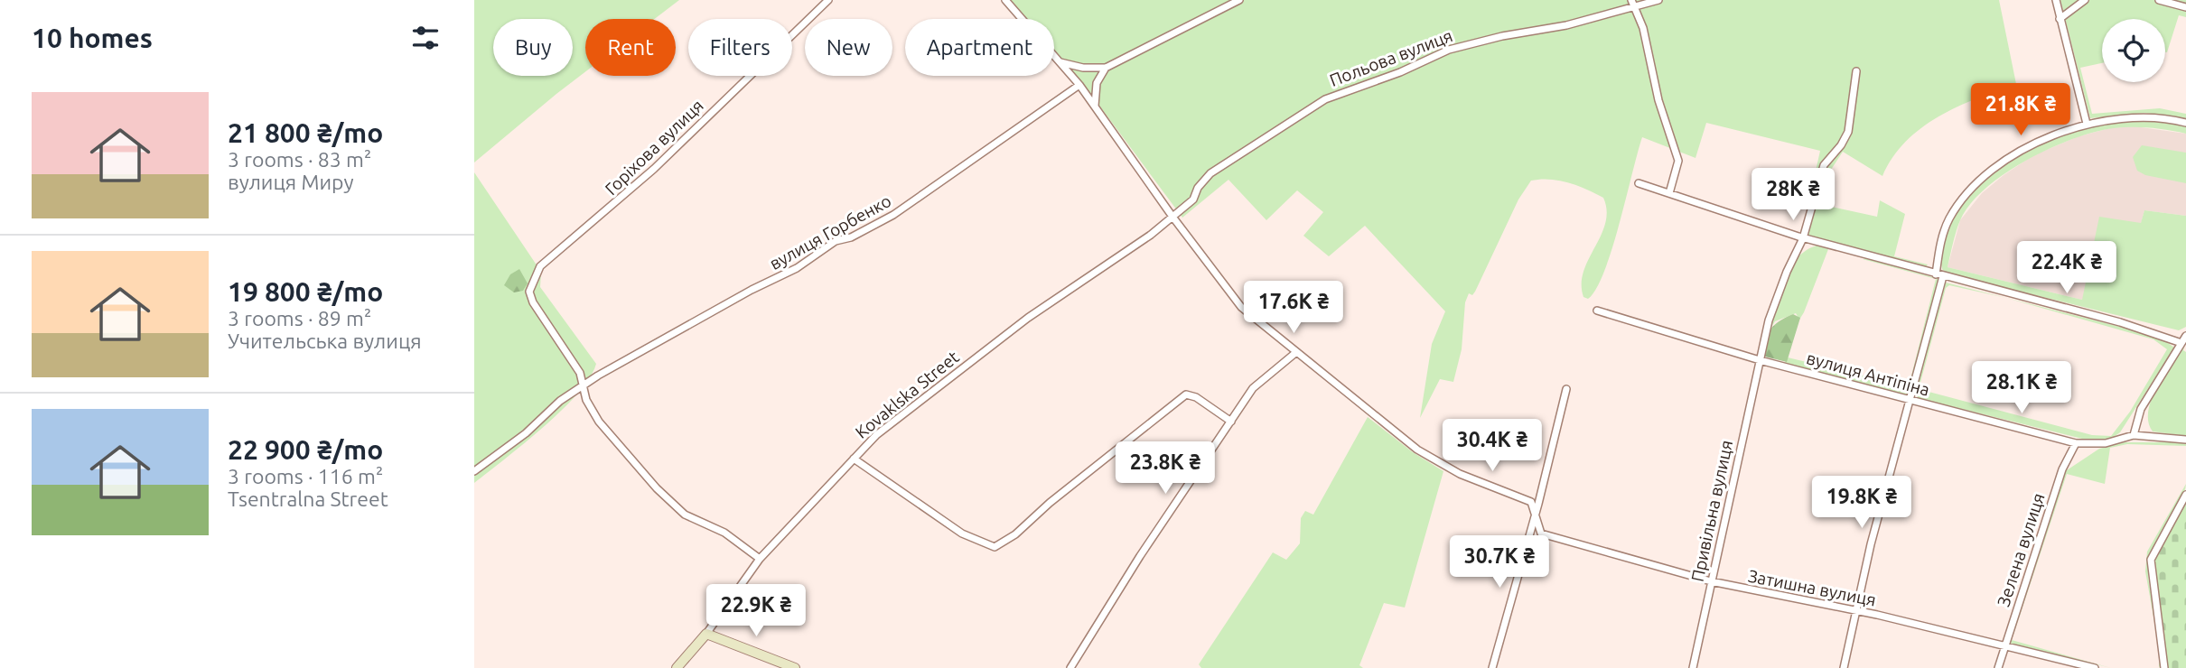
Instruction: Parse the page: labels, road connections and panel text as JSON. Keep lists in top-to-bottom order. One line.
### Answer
{"streets":{"street":["Польова вулиця","Горіхова вулиця","вулиця Горбенко","вулиця Антіпіна","Kovaklska Street","Привільна вулиця","Зелена вулиця","Затишна вулиця"]},"crossings":[["Польова вулиця","Kovaklska Street"],["Горіхова вулиця","вулиця Горбенко"],["вулиця Антіпіна","Привільна вулиця"],["вулиця Антіпіна","Зелена вулиця"],["Привільна вулиця","Затишна вулиця"],["Зелена вулиця","Затишна вулиця"]],"page":{"heading":"10 homes","chip":["Buy","Rent","Filters","New","Apartment"],"list":[{"name":"21 800 ₴/mo","note":"3 rooms · 83 m² · вулиця Миру"},{"name":"19 800 ₴/mo","note":"3 rooms · 89 m² · Учительська вулиця"},{"name":"22 900 ₴/mo","note":"3 rooms · 116 m² · Tsentralna Street"}],"price":["21.8K ₴","28K ₴","22.4K ₴","17.6K ₴","28.1K ₴","30.4K ₴","23.8K ₴","19.8K ₴","30.7K ₴","22.9K ₴"]}}
